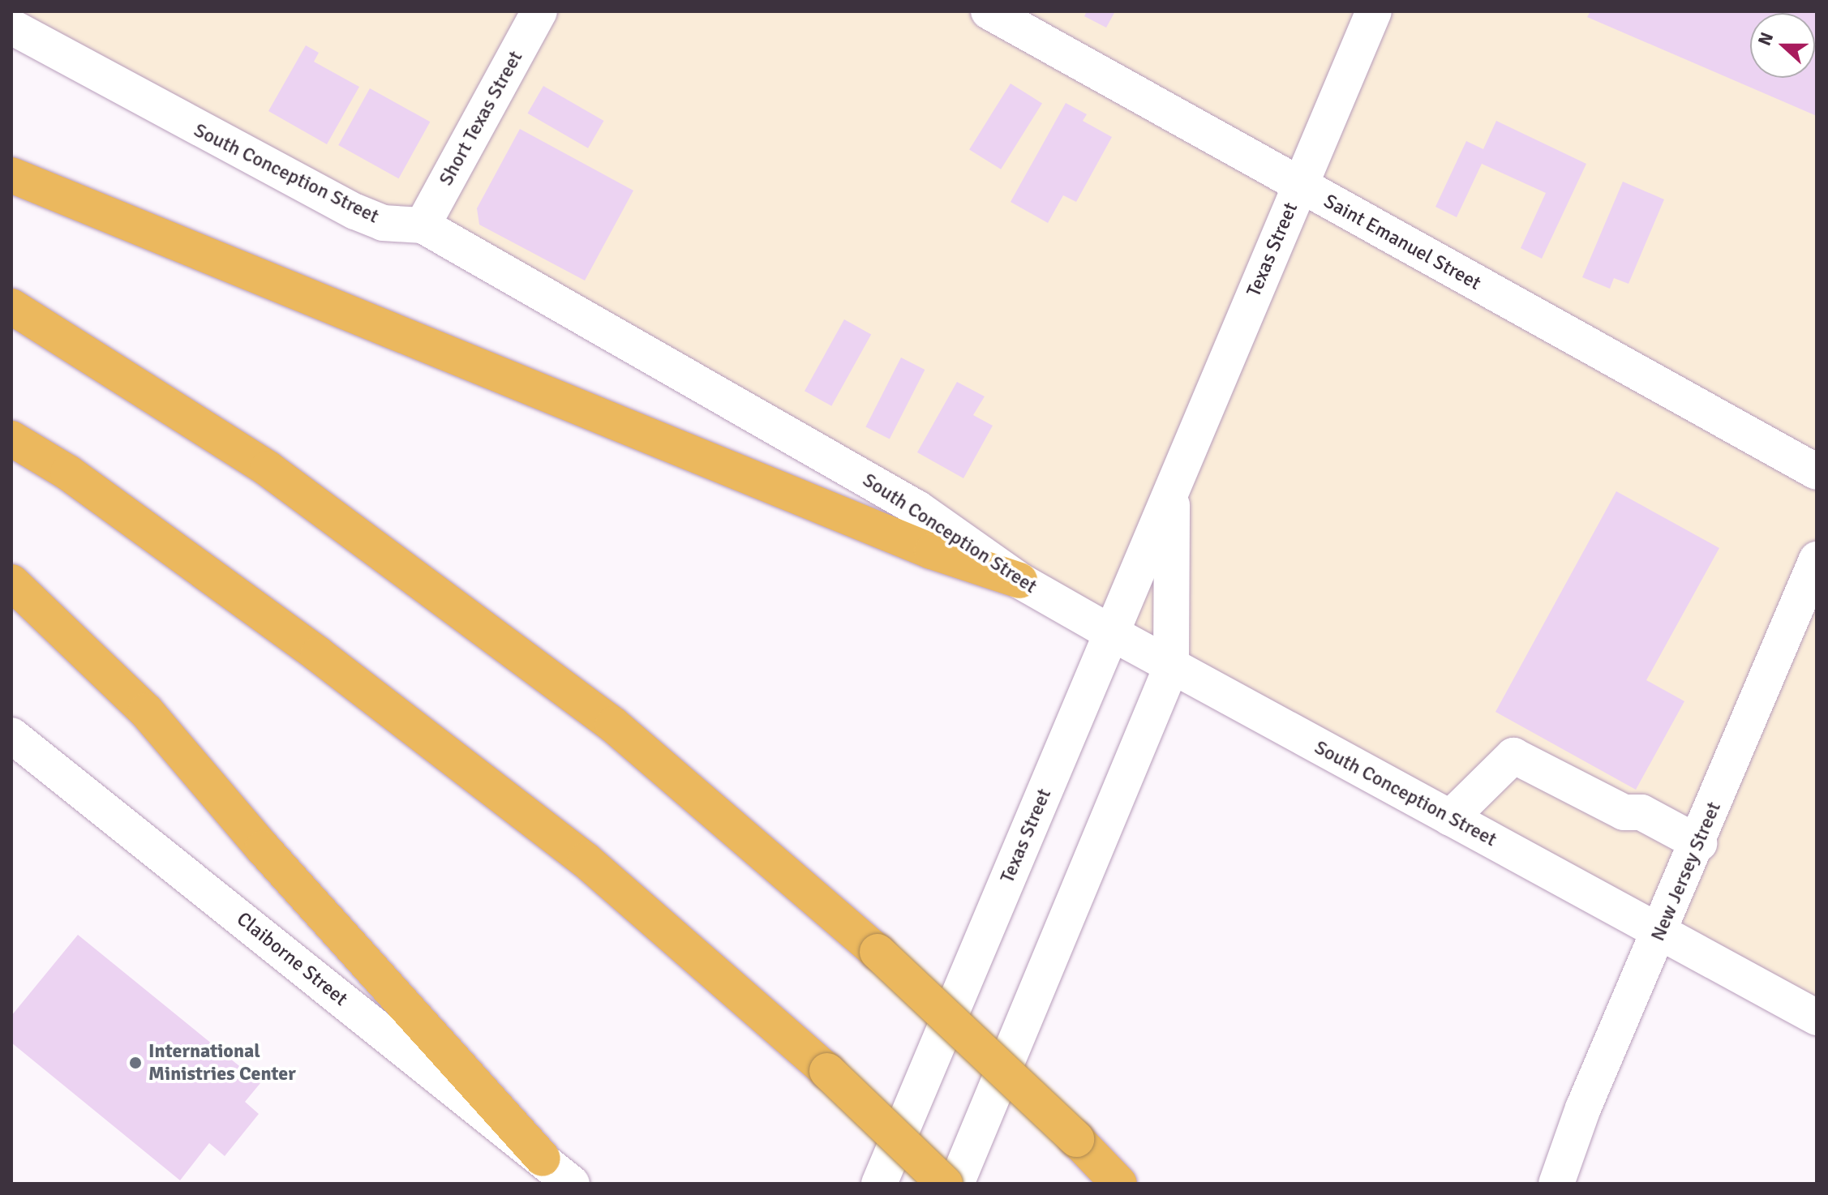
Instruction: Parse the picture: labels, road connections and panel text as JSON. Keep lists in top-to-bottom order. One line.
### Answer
{"streets":{"street":["Short Texas Street","South Conception Street","Saint Emanuel Street","Texas Street","New Jersey Street","Claiborne Street"]},"crossings":[["Short Texas Street","South Conception Street"],["South Conception Street","Texas Street"],["South Conception Street","New Jersey Street"],["Saint Emanuel Street","Texas Street"]],"places":["International Ministries Center"],"north":"left"}
